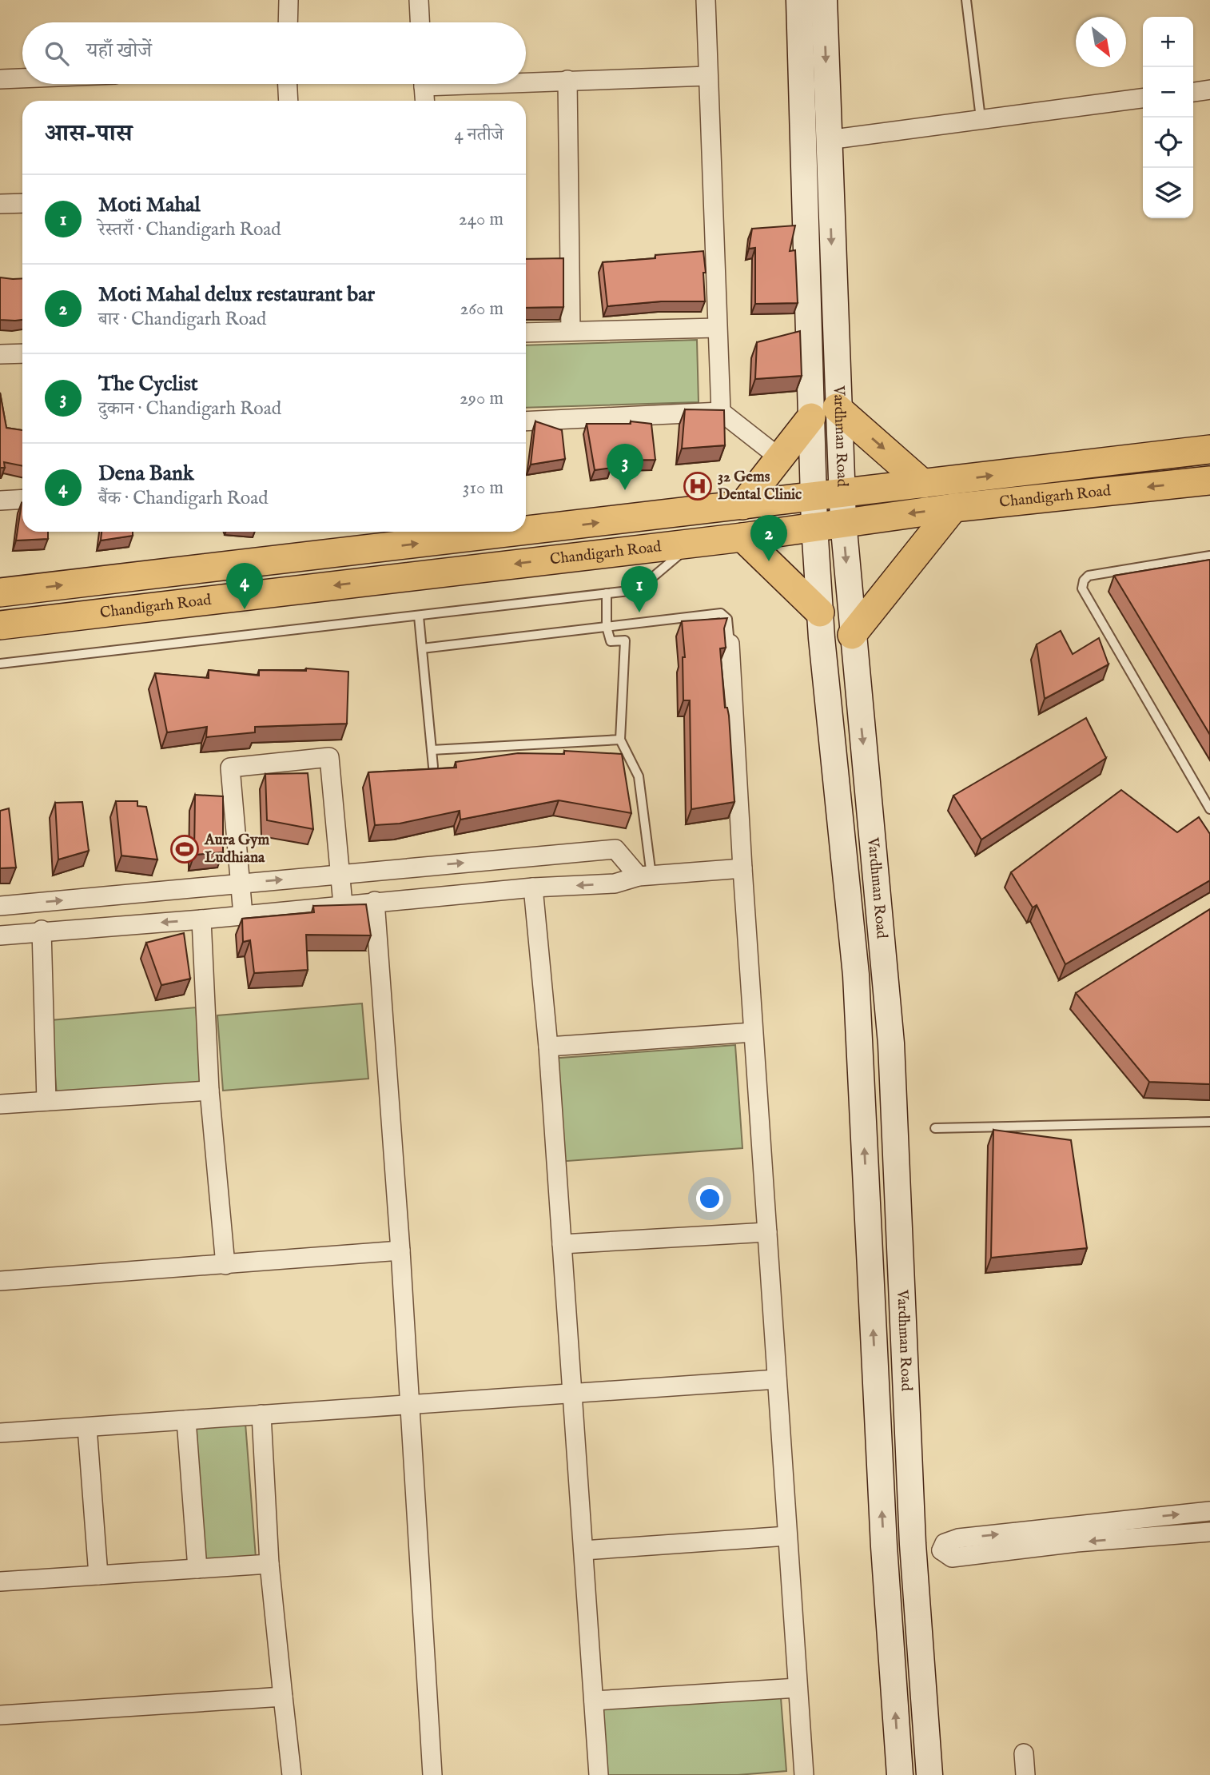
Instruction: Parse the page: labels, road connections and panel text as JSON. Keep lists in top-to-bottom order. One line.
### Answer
{"streets":{"main road":["Chandigarh Road"],"street":["Vardhman Road"]},"crossings":[["Vardhman Road","Chandigarh Road"]],"places":{"hospital":["32 Gems Dental Clinic"],"sports":["Aura Gym Ludhiana"]},"north":"bottom right","page":{"map_buttons":["+","−"],"search":"यहाँ खोजें","heading":["आस-पास","4 नतीजे"],"list":[{"mark":"1","name":"Moti Mahal","note":"रेस्तराँ · Chandigarh Road","value":"240 m"},{"mark":"2","name":"Moti Mahal delux restaurant bar","note":"बार · Chandigarh Road","value":"260 m"},{"mark":"3","name":"The Cyclist","note":"दुकान · Chandigarh Road","value":"290 m"},{"mark":"4","name":"Dena Bank","note":"बैंक · Chandigarh Road","value":"310 m"}],"pins":["3","2","4","1"]}}
